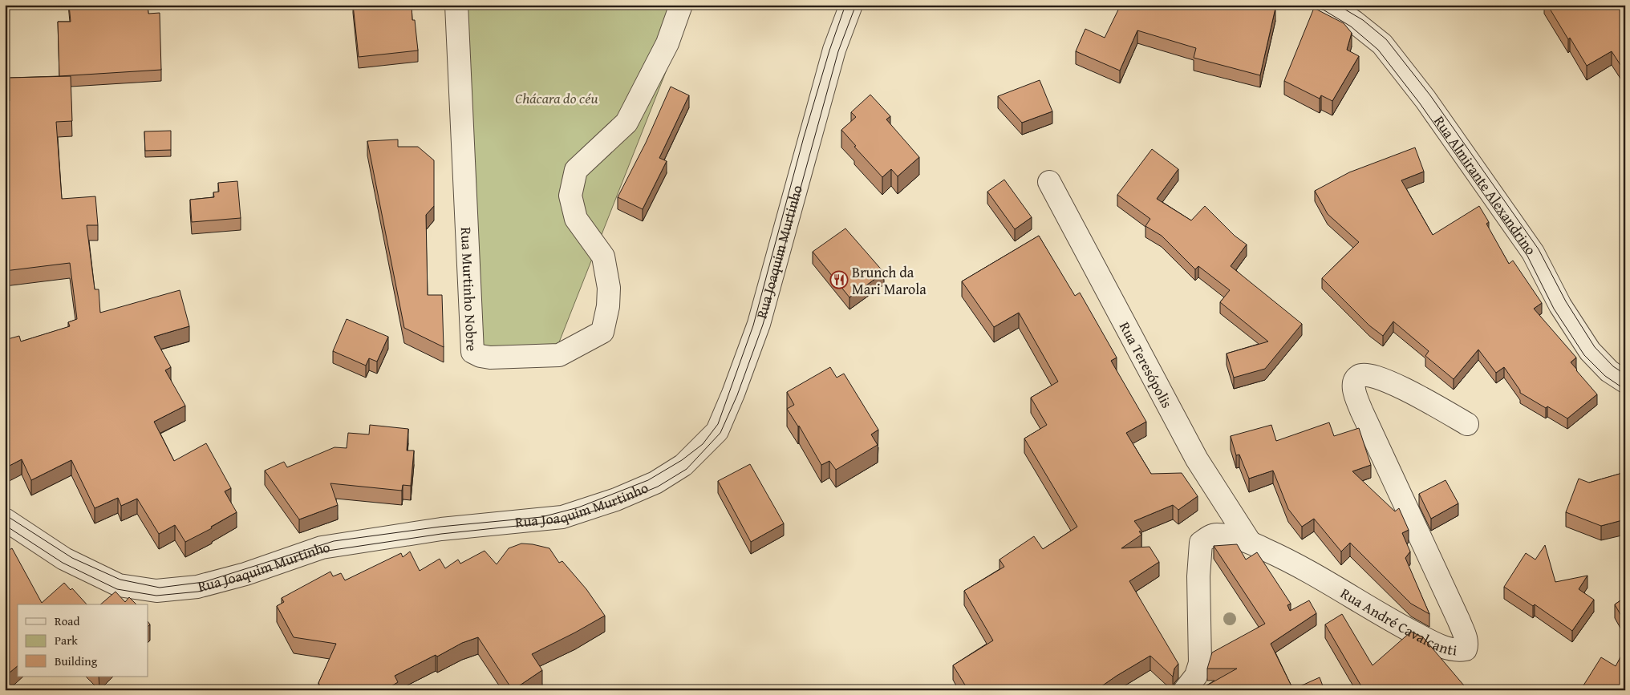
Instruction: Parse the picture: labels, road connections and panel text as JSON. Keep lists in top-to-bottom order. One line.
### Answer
{"streets":{"street":["Rua Almirante Alexandrino","Rua Joaquim Murtinho","Rua Murtinho Nobre","Rua Teresópolis","Rua André Cavalcanti"]},"crossings":[["Rua Teresópolis","Rua André Cavalcanti"]],"parks":["Chácara do céu"],"places":{"restaurant":["Brunch da Mari Marola"]},"legend":["Road","Park","Building"]}
